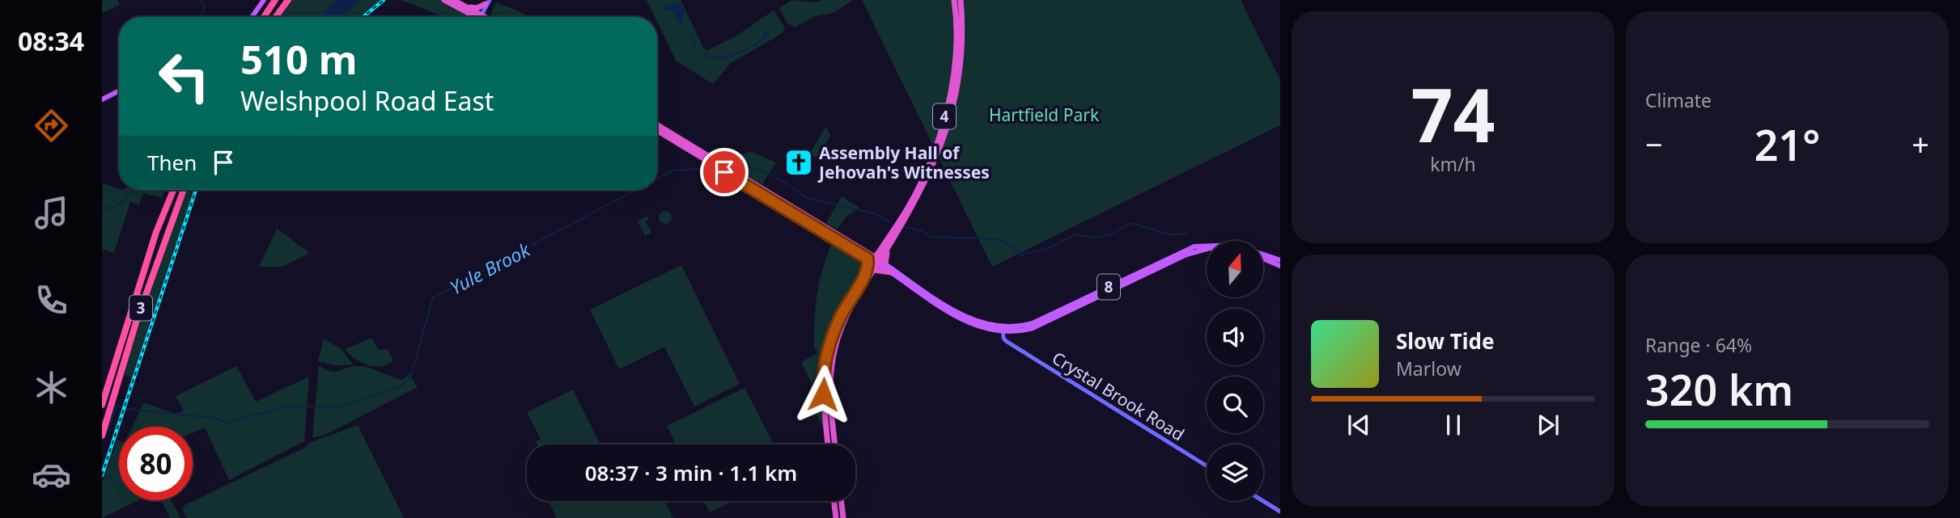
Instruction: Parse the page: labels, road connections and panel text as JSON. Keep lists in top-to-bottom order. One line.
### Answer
{"streets":{"highway":["4","8","3"],"main road":["Crystal Brook Road"]},"crossings":[["4","8"],["8","Crystal Brook Road"]],"water":["Yule Brook"],"parks":["Hartfield Park"],"places":{"church":["Assembly Hall of Jehovah's Witnesses"]},"north":"top","page":{"tabs":"08:34","tile":[["74","km/h"],"Climate",["Range · 64%","320 km"]],"turn":["510 m","Welshpool Road East"],"heat":["−","21°","+"],"then":"Then","song":["Slow Tide","Marlow"],"limit":"80","trip":"08:37 · 3 min · 1.1 km"}}
